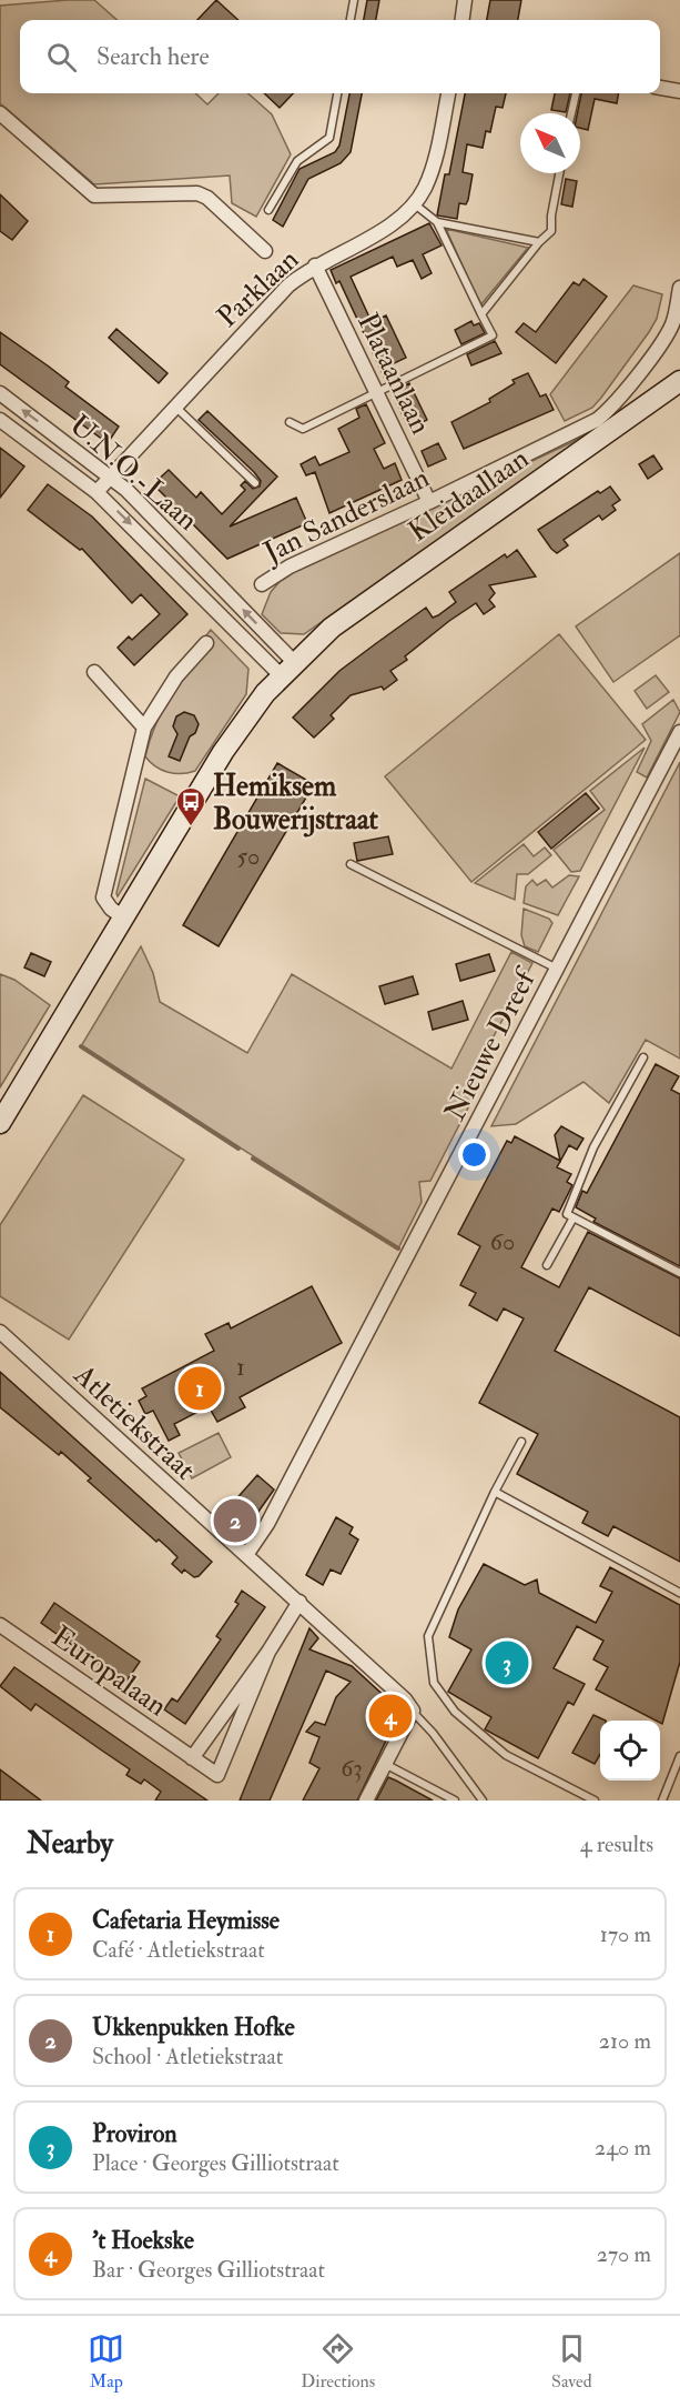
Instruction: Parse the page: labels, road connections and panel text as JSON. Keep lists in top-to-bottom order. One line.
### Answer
{"streets":{"street":["Parklaan","Plataanlaan","U.N.O.-Laan","Kleidaallaan","Jan Sanderslaan","Nieuwe Dreef","Atletiekstraat","Europalaan"]},"crossings":[["Parklaan","Plataanlaan"],["Parklaan","U.N.O.-Laan"],["Plataanlaan","Jan Sanderslaan"],["U.N.O.-Laan","Kleidaallaan"],["Nieuwe Dreef","Atletiekstraat"],["Atletiekstraat","Europalaan"]],"places":{"bus stop":["Hemiksem Bouwerijstraat"]},"house_numbers":["50","60","1","63"],"north":"top left","page":{"search":"Search here","pins":["1","2","3","4"],"heading":["Nearby","4 results"],"list":[{"mark":"1","name":"Cafetaria Heymisse","note":"Café · Atletiekstraat","value":"170 m"},{"mark":"2","name":"Ukkenpukken Hofke","note":"School · Atletiekstraat","value":"210 m"},{"mark":"3","name":"Proviron","note":"Place · Georges Gilliotstraat","value":"240 m"},{"mark":"4","name":"'t Hoekske","note":"Bar · Georges Gilliotstraat","value":"270 m"}],"nav":["Map","Directions","Saved"]}}
